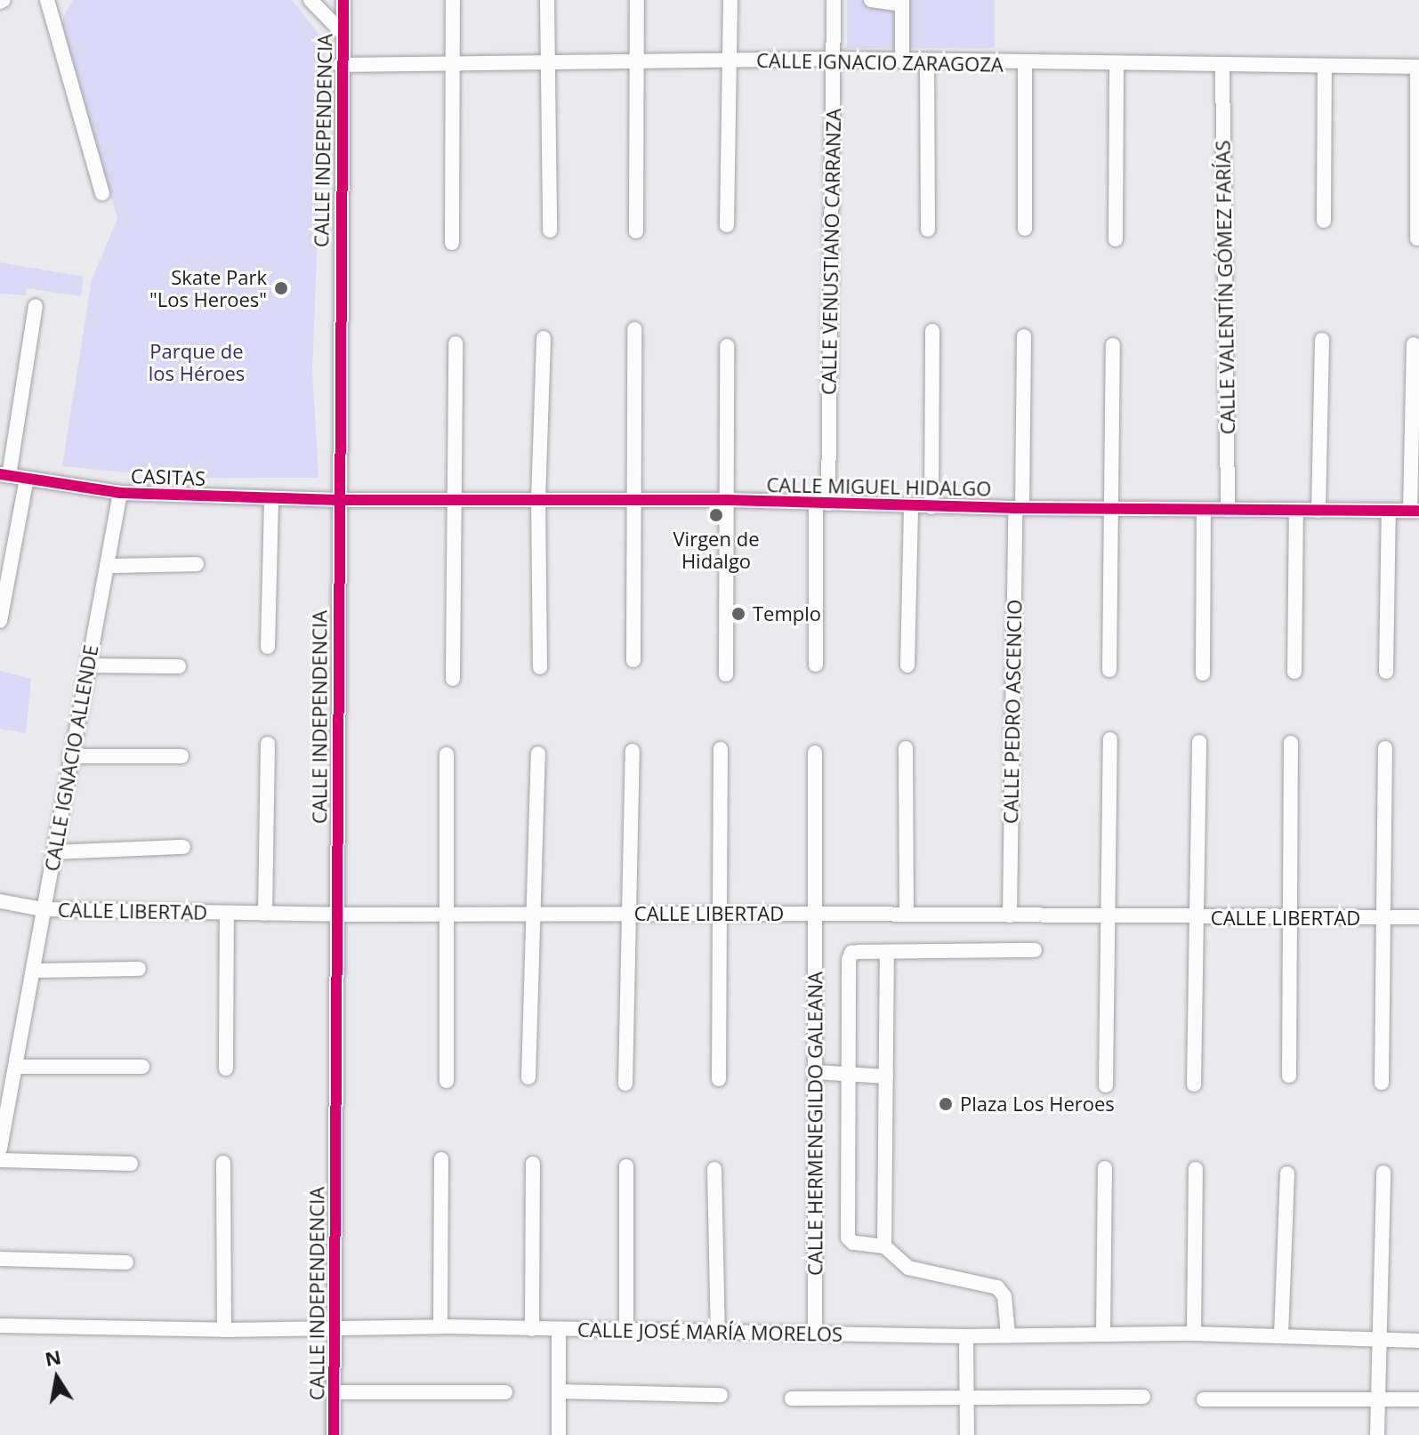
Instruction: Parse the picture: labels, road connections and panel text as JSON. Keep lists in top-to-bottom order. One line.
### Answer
{"streets":{"street":["CALLE IGNACIO ZARAGOZA","CALLE INDEPENDENCIA","CALLE VENUSTIANO CARRANZA","CALLE VALENTÍN GÓMEZ FARÍAS","CASITAS","CALLE MIGUEL HIDALGO","CALLE PEDRO ASCENCIO","CALLE IGNACIO ALLENDE","CALLE LIBERTAD","CALLE HERMENEGILDO GALEANA","CALLE JOSÉ MARÍA MORELOS"]},"crossings":[["CALLE IGNACIO ZARAGOZA","CALLE INDEPENDENCIA"],["CALLE IGNACIO ZARAGOZA","CALLE VENUSTIANO CARRANZA"],["CALLE IGNACIO ZARAGOZA","CALLE VALENTÍN GÓMEZ FARÍAS"],["CALLE INDEPENDENCIA","CASITAS"],["CALLE INDEPENDENCIA","CALLE MIGUEL HIDALGO"],["CALLE INDEPENDENCIA","CALLE LIBERTAD"],["CALLE INDEPENDENCIA","CALLE JOSÉ MARÍA MORELOS"],["CALLE VENUSTIANO CARRANZA","CALLE MIGUEL HIDALGO"],["CALLE VALENTÍN GÓMEZ FARÍAS","CALLE MIGUEL HIDALGO"],["CASITAS","CALLE MIGUEL HIDALGO"],["CASITAS","CALLE IGNACIO ALLENDE"],["CALLE MIGUEL HIDALGO","CALLE PEDRO ASCENCIO"],["CALLE PEDRO ASCENCIO","CALLE LIBERTAD"],["CALLE IGNACIO ALLENDE","CALLE LIBERTAD"],["CALLE LIBERTAD","CALLE HERMENEGILDO GALEANA"],["CALLE HERMENEGILDO GALEANA","CALLE JOSÉ MARÍA MORELOS"]],"parks":["Parque de los Héroes"],"places":["Skate Park \"Los Heroes\"","Virgen de Hidalgo","Templo","Plaza Los Heroes"],"north":"top"}
